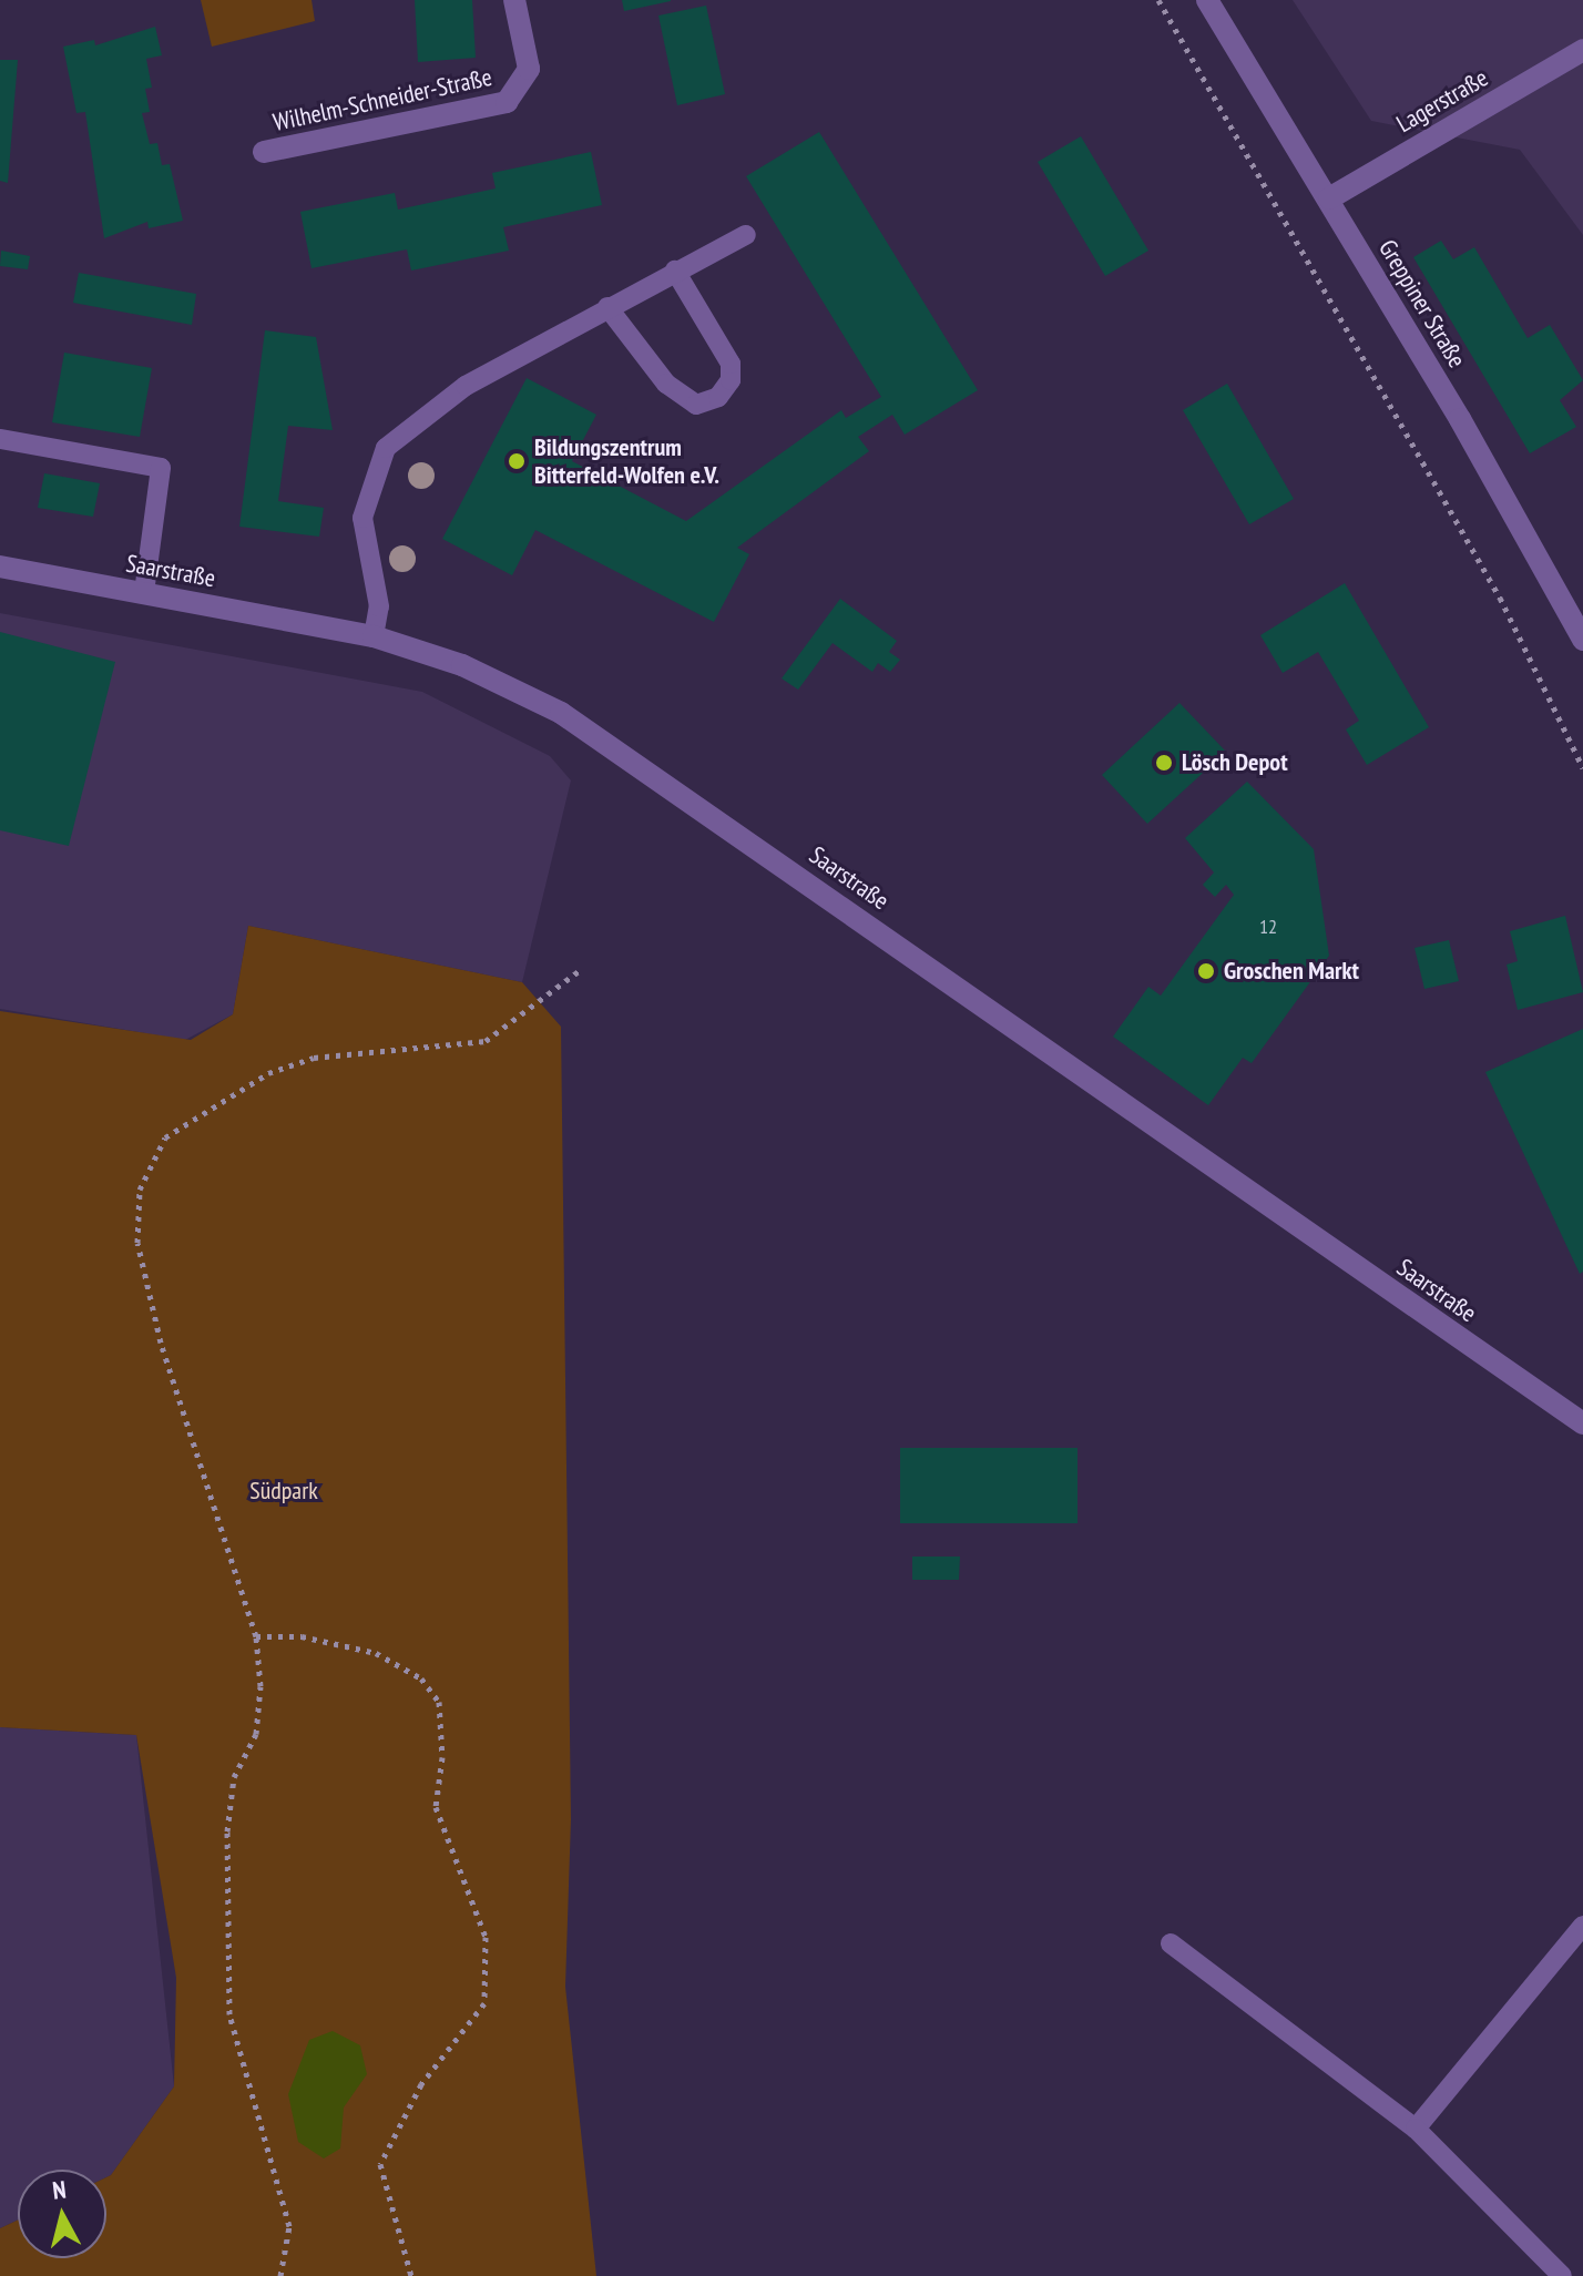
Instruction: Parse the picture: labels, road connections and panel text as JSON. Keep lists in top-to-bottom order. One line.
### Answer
{"streets":{"street":["Wilhelm-Schneider-Straße","Lagerstraße","Greppiner Straße","Saarstraße"]},"crossings":[["Lagerstraße","Greppiner Straße"]],"parks":["Südpark"],"places":["Bildungszentrum Bitterfeld-Wolfen e.V.","Lösch Depot","Groschen Markt"],"house_numbers":["12"],"north":"top"}
